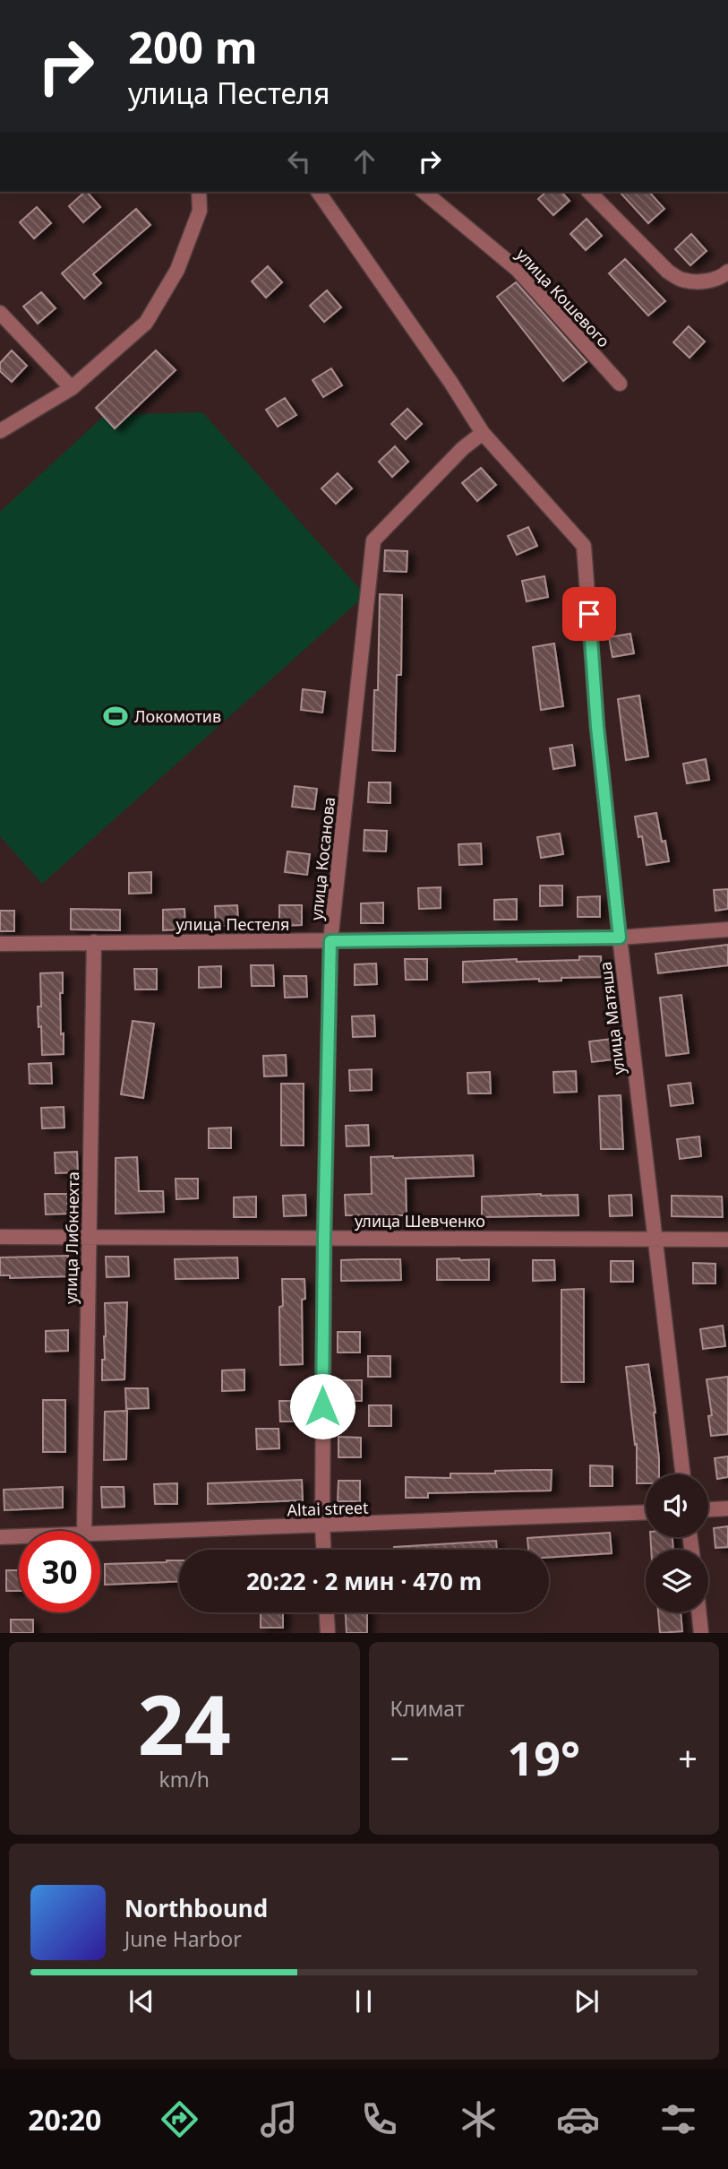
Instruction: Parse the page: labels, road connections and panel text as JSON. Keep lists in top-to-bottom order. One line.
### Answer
{"streets":{"street":["улица Кошевого","улица Косанова","улица Пестеля","улица Матяша","улица Шевченко","улица Либкнехта","Altai street"]},"crossings":[["улица Косанова","улица Пестеля"],["улица Косанова","улица Матяша"],["улица Косанова","улица Шевченко"],["улица Косанова","Altai street"],["улица Пестеля","улица Матяша"],["улица Пестеля","улица Либкнехта"],["улица Матяша","улица Шевченко"],["улица Шевченко","улица Либкнехта"]],"places":{"sports":["Локомотив"]},"page":{"turn":["200 m","улица Пестеля"],"limit":"30","trip":"20:22 · 2 мин · 470 m","tile":[["24","km/h"],"Климат"],"heat":["−","19°","+"],"song":["Northbound","June Harbor"],"tabs":"20:20"}}
